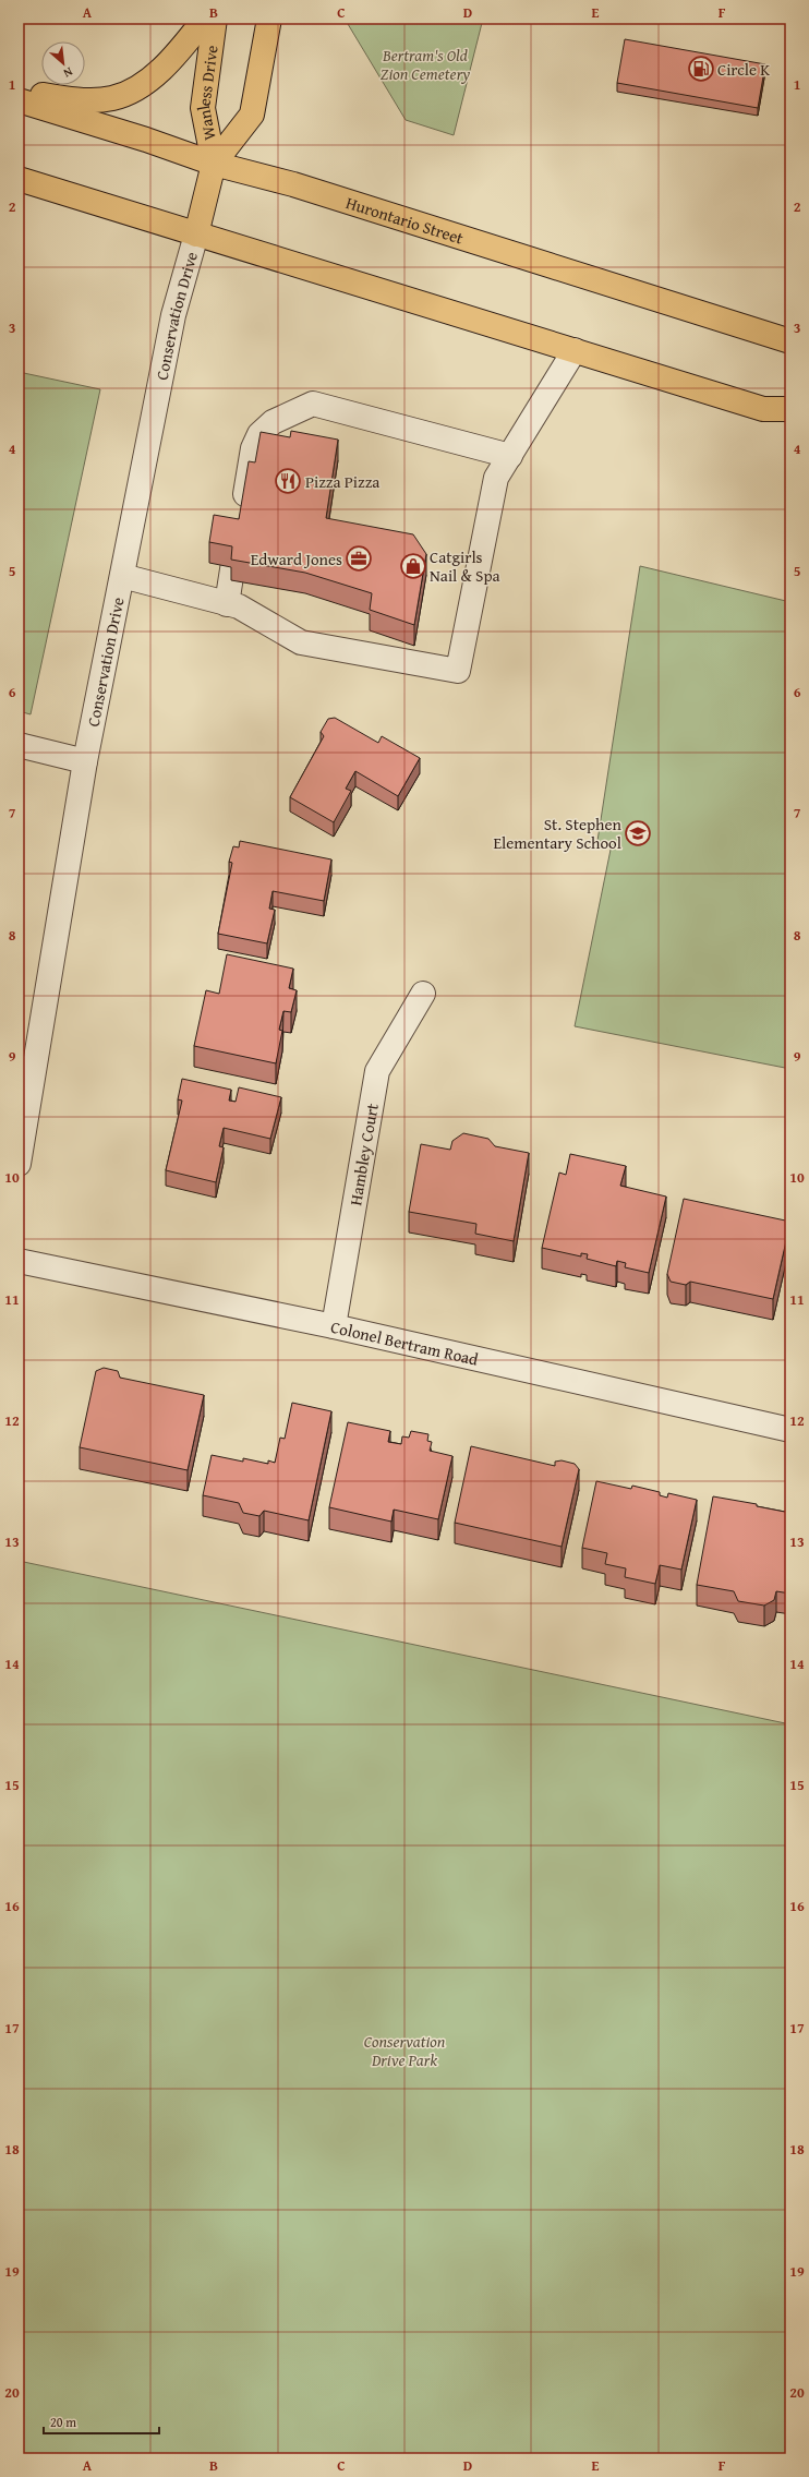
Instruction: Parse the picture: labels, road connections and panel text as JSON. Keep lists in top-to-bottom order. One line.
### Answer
{"streets":{"main road":["Wanless Drive","Hurontario Street","Conservation Drive"],"street":["Hambley Court","Colonel Bertram Road"]},"crossings":[["Wanless Drive","Hurontario Street"],["Wanless Drive","Conservation Drive"],["Hurontario Street","Conservation Drive"],["Hambley Court","Colonel Bertram Road"]],"parks":["Bertram's Old Zion Cemetery","Conservation Drive Park"],"places":{"fuel station":["Circle K"],"restaurant":["Pizza Pizza"],"office":["Edward Jones"],"shop":["Catgirls Nail & Spa"],"school or university":["St. Stephen Elementary School"]},"scale_bar":"20 m","north":"bottom right","grid":{"columns":["A","B","C","D","E","F"],"rows":["1","2","3","4","5","6","7","8","9","10","11","12","13","14","15","16","17","18","19","20"]}}
